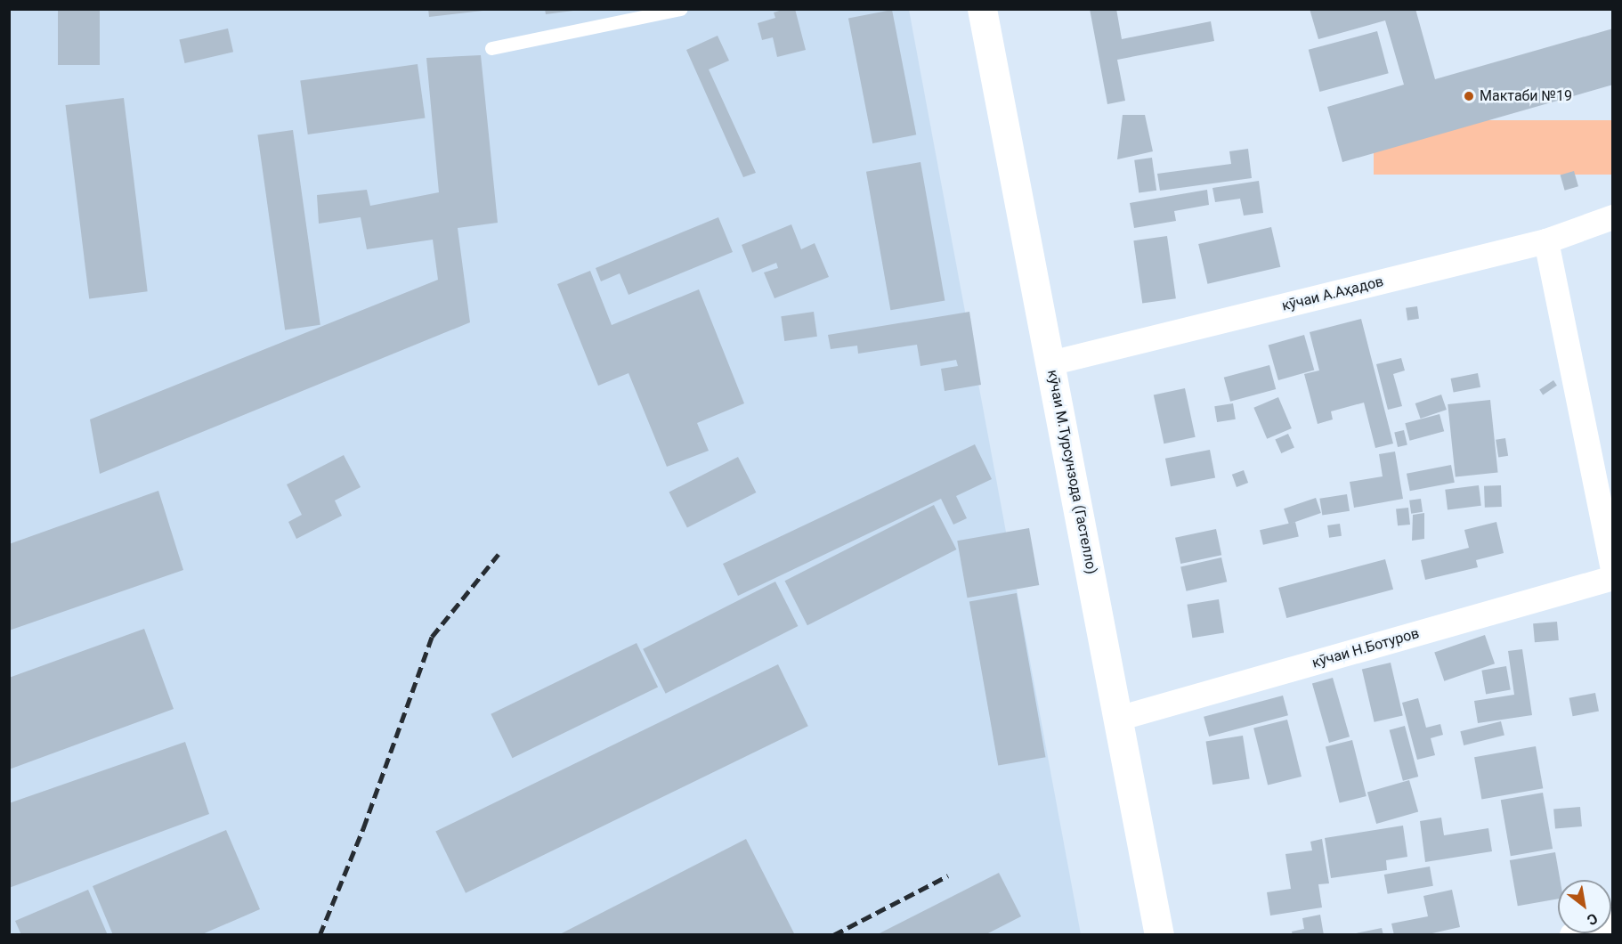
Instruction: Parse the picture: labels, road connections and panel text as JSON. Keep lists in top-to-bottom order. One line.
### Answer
{"streets":{"street":["кӯчаи А.Аҳадов","кӯчаи М.Турсунзода (Гастелло)","кӯчаи Н.Ботуров"]},"crossings":[["кӯчаи А.Аҳадов","кӯчаи М.Турсунзода (Гастелло)"],["кӯчаи М.Турсунзода (Гастелло)","кӯчаи Н.Ботуров"]],"places":["Мактаби №19"],"north":"bottom right"}
